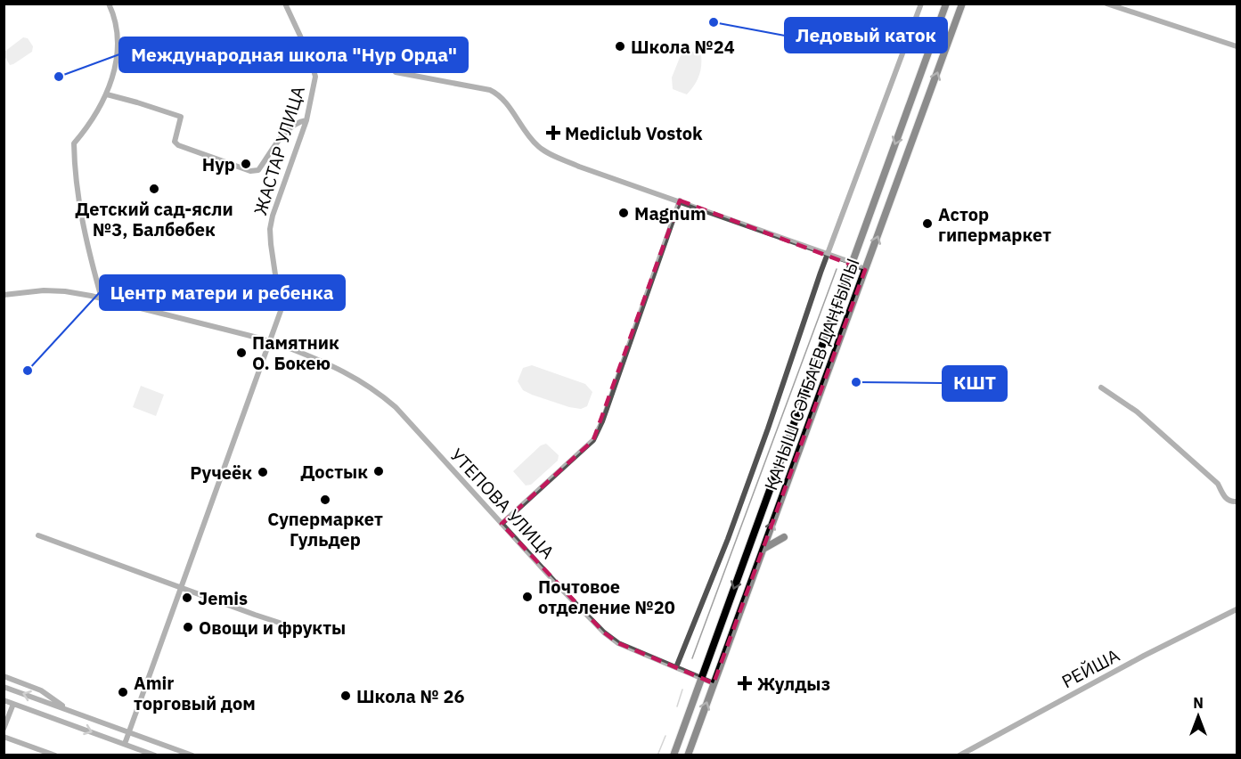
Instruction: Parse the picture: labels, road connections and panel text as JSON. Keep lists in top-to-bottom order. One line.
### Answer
{"streets":{"main road":["ҚАНЫШ СӘТБАЕВ ДАҢҒЫЛЫ"],"street":["ЖАСТАР УЛИЦА","УТЕПОВА УЛИЦА","РЕЙША"]},"crossings":[["ЖАСТАР УЛИЦА","УТЕПОВА УЛИЦА"],["ҚАНЫШ СӘТБАЕВ ДАҢҒЫЛЫ","УТЕПОВА УЛИЦА"]],"places":{"other":["Ледовый каток","Школа №24","Международная школа \"Нур Орда\"","Нур","Детский сад-ясли №3, Балбөбек","Magnum","Астор гипермаркет","Памятник О. Бокею","Центр матери и ребенка","КШТ","Достык","Ручеёк","Супермаркет Гульдер","Почтовое отделение №20","Jemis","Овощи и фрукты","Amir торговый дом","Школа № 26"],"health":["Mediclub Vostok","Жулдыз"]},"north":"top"}
